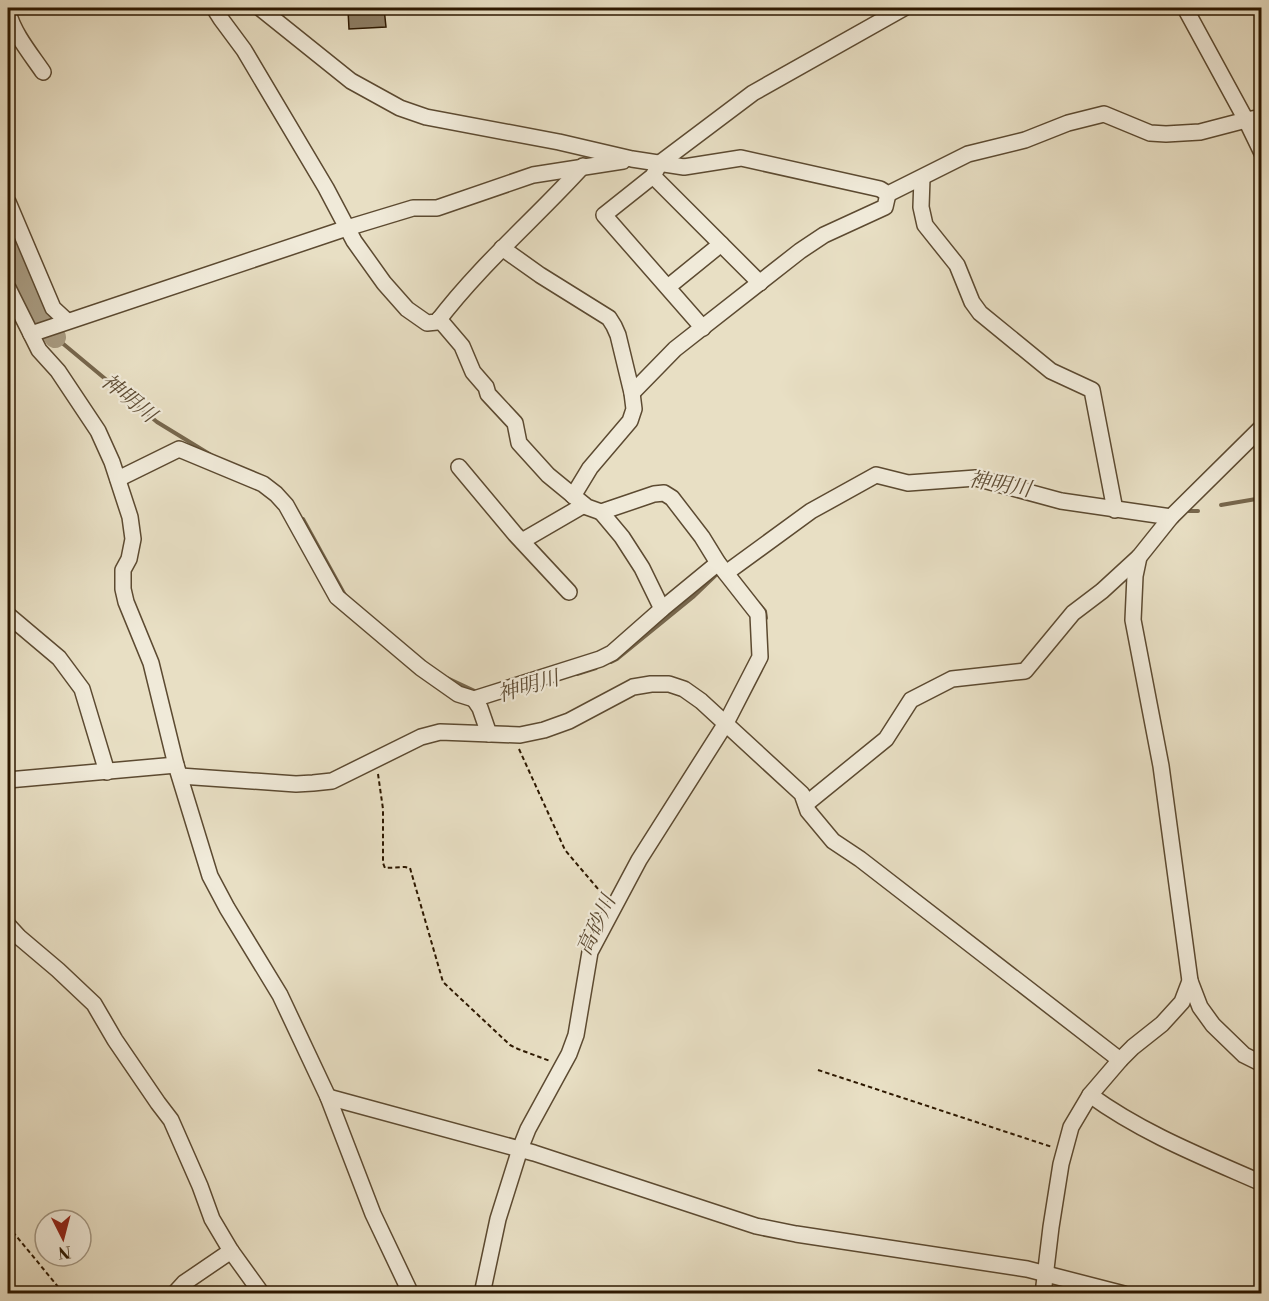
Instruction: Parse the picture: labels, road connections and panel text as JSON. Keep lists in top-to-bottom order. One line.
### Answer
{"water":["神明川","高砂川"],"north":"bottom"}
